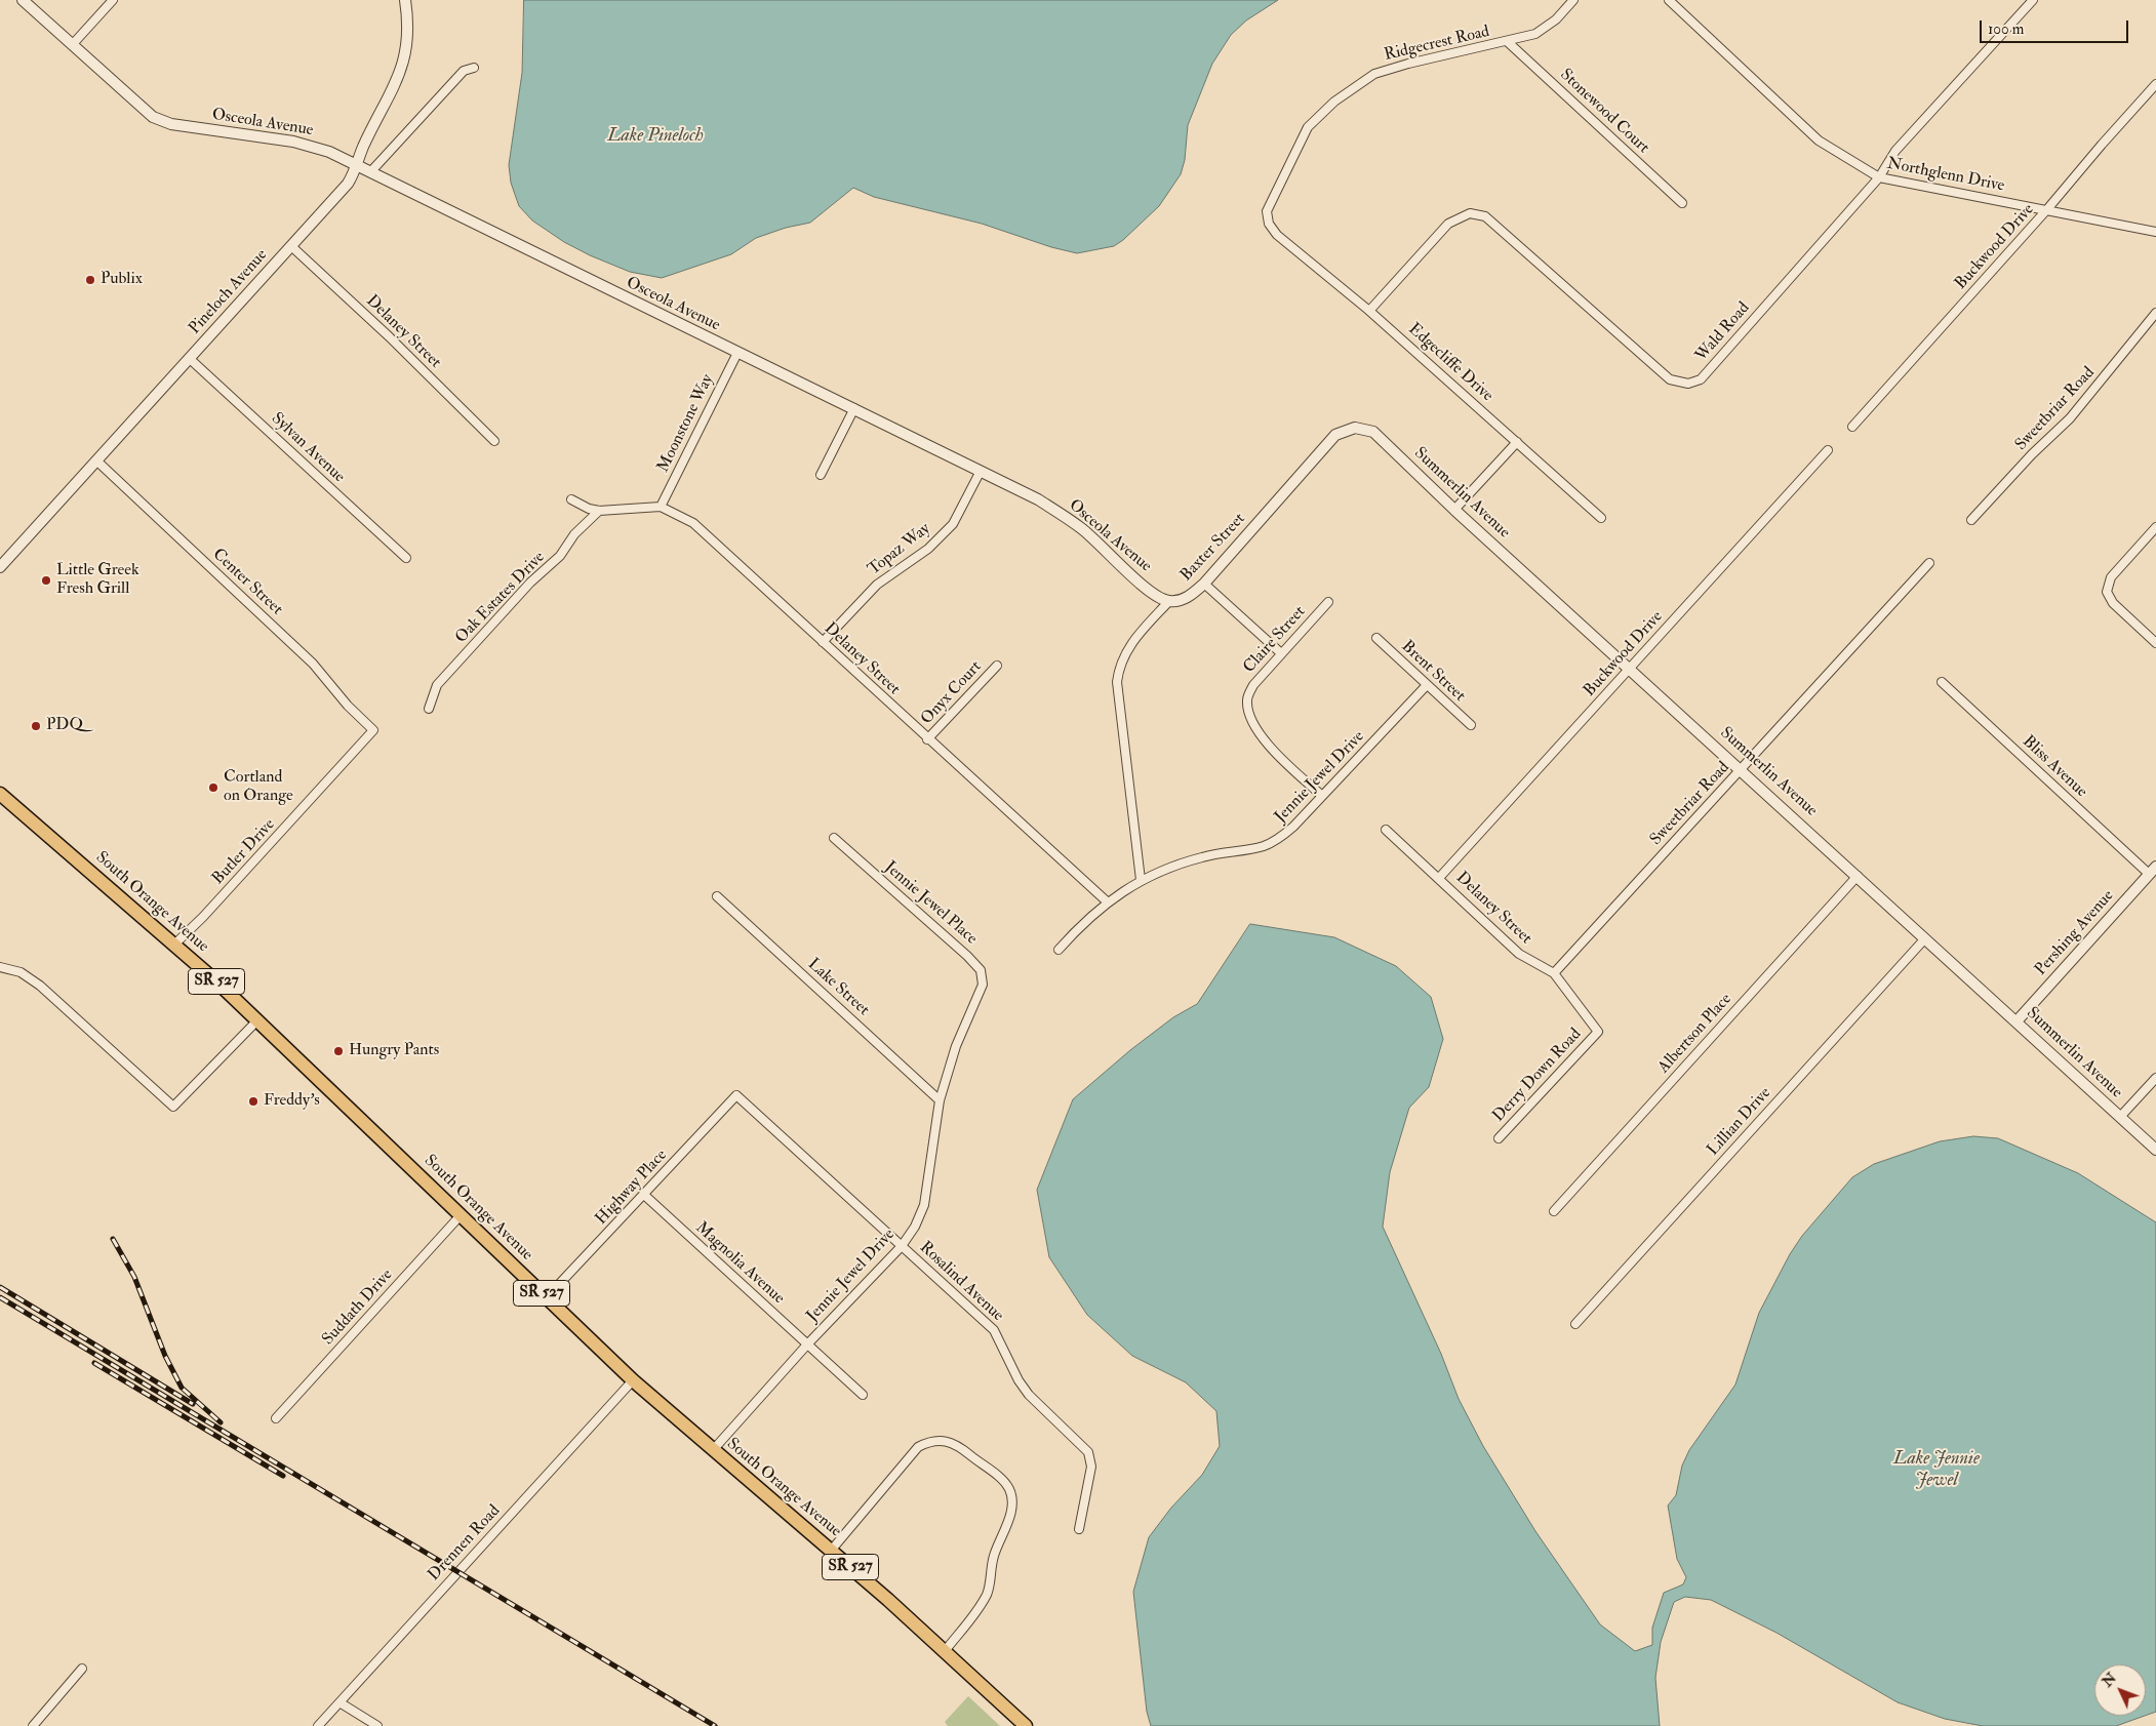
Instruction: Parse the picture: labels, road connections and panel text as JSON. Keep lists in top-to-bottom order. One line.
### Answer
{"streets":{"main road":["South Orange Avenue","SR 527"],"street":["Ridgecrest Road","Stonewood Court","Osceola Avenue","Northglenn Drive","Buckwood Drive","Pineloch Avenue","Delaney Street","Wald Road","Edgecliffe Drive","Sweetbriar Road","Moonstone Way","Sylvan Avenue","Summerlin Avenue","Baxter Street","Topaz Way","Center Street","Oak Estates Drive","Claire Street","Brent Street","Onyx Court","Bliss Avenue","Jennie Jewel Drive","Butler Drive","Jennie Jewel Place","Pershing Avenue","Lake Street","Albertson Place","Derry Down Road","Lillian Drive","Highway Place","Magnolia Avenue","Rosalind Avenue","Suddath Drive","Drennen Road"]},"crossings":[["Ridgecrest Road","Stonewood Court"],["Ridgecrest Road","Edgecliffe Drive"],["Osceola Avenue","Pineloch Avenue"],["Osceola Avenue","Moonstone Way"],["Osceola Avenue","Baxter Street"],["Osceola Avenue","Topaz Way"],["Northglenn Drive","Buckwood Drive"],["Northglenn Drive","Wald Road"],["Buckwood Drive","Delaney Street"],["Buckwood Drive","Summerlin Avenue"],["Pineloch Avenue","Delaney Street"],["Pineloch Avenue","Sylvan Avenue"],["Pineloch Avenue","Center Street"],["Delaney Street","Sweetbriar Road"],["Delaney Street","Moonstone Way"],["Delaney Street","Topaz Way"],["Delaney Street","Onyx Court"],["Delaney Street","Jennie Jewel Drive"],["Delaney Street","Derry Down Road"],["Wald Road","Edgecliffe Drive"],["Sweetbriar Road","Summerlin Avenue"],["Summerlin Avenue","Baxter Street"],["Summerlin Avenue","Pershing Avenue"],["Summerlin Avenue","Albertson Place"],["Summerlin Avenue","Lillian Drive"],["Center Street","Butler Drive"],["Claire Street","Jennie Jewel Drive"],["Brent Street","Jennie Jewel Drive"],["Bliss Avenue","Pershing Avenue"],["Jennie Jewel Drive","South Orange Avenue"],["Jennie Jewel Drive","Jennie Jewel Place"],["Jennie Jewel Drive","Lake Street"],["Jennie Jewel Drive","Magnolia Avenue"],["Jennie Jewel Drive","Rosalind Avenue"],["Butler Drive","South Orange Avenue"],["South Orange Avenue","Highway Place"],["South Orange Avenue","Suddath Drive"],["South Orange Avenue","Drennen Road"],["Highway Place","Magnolia Avenue"],["Highway Place","Rosalind Avenue"]],"water":["Lake Pineloch","Lake Jennie Jewel"],"places":["Publix","Little Greek Fresh Grill","PDQ","Cortland on Orange","Hungry Pants","Freddy's"],"scale_bar":"100 m","north":"top left"}
